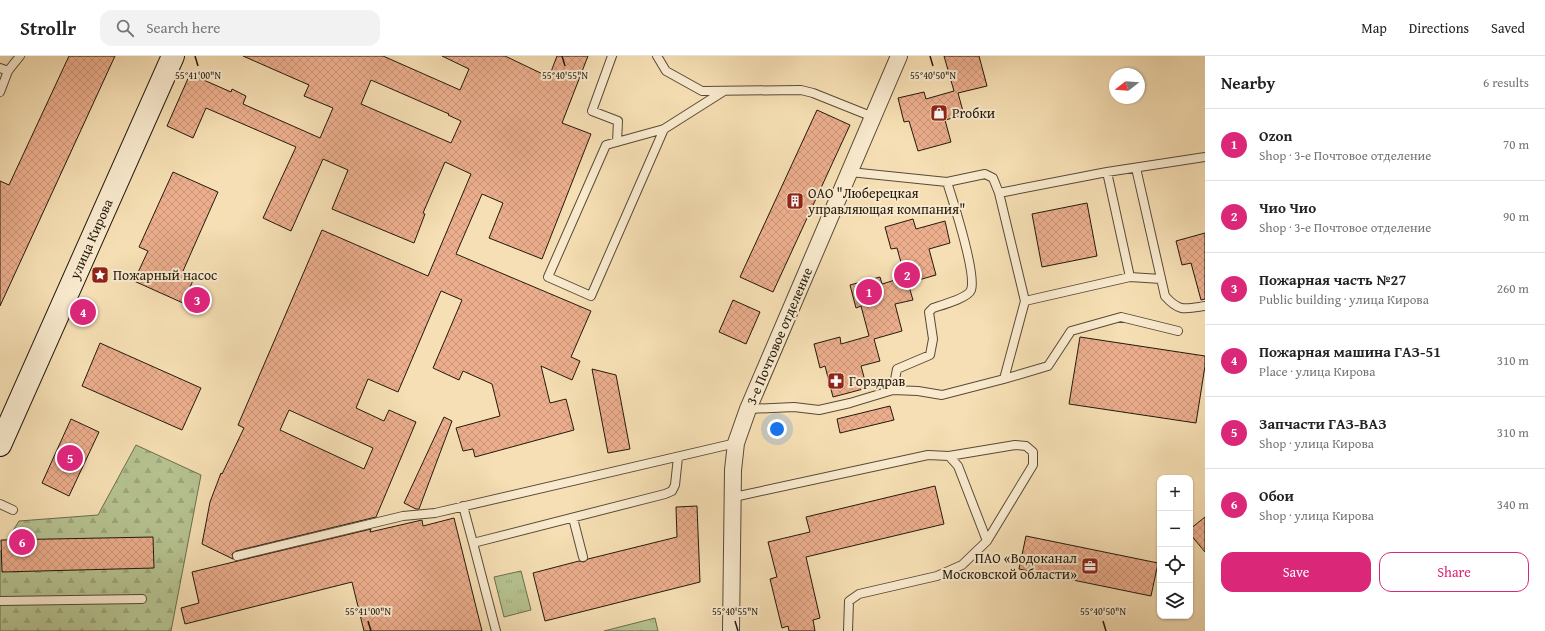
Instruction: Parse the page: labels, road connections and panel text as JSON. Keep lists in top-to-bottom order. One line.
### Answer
{"streets":{"main road":["улица Кирова"],"street":["3-е Почтовое отделение"]},"places":{"shop":["Proбки"],"building":["ОАО \"Люберецкая управляющая компания\""],"place":["Пожарный насос"],"pharmacy":["Горздрав"],"office":["ПАО «Водоканал Московской области»"]},"north":"left","page":{"header":"Strollr","search":"Search here","nav":["Map","Directions","Saved"],"heading":["Nearby","6 results"],"list":[{"mark":"1","name":"Ozon","note":"Shop · 3-е Почтовое отделение","value":"70 m"},{"mark":"2","name":"Чио Чио","note":"Shop · 3-е Почтовое отделение","value":"90 m"},{"mark":"3","name":"Пожарная часть №27","note":"Public building · улица Кирова","value":"260 m"},{"mark":"4","name":"Пожарная машина ГАЗ-51","note":"Place · улица Кирова","value":"310 m"},{"mark":"5","name":"Запчасти ГАЗ-ВАЗ","note":"Shop · улица Кирова","value":"310 m"},{"mark":"6","name":"Обои","note":"Shop · улица Кирова","value":"340 m"}],"pins":["2","1","3","4","5","6"],"map_buttons":["+","−"],"buttons":["Save","Share"]},"coordinates":["55°41'00\"N","55°40'55\"N","55°40'50\"N"]}
